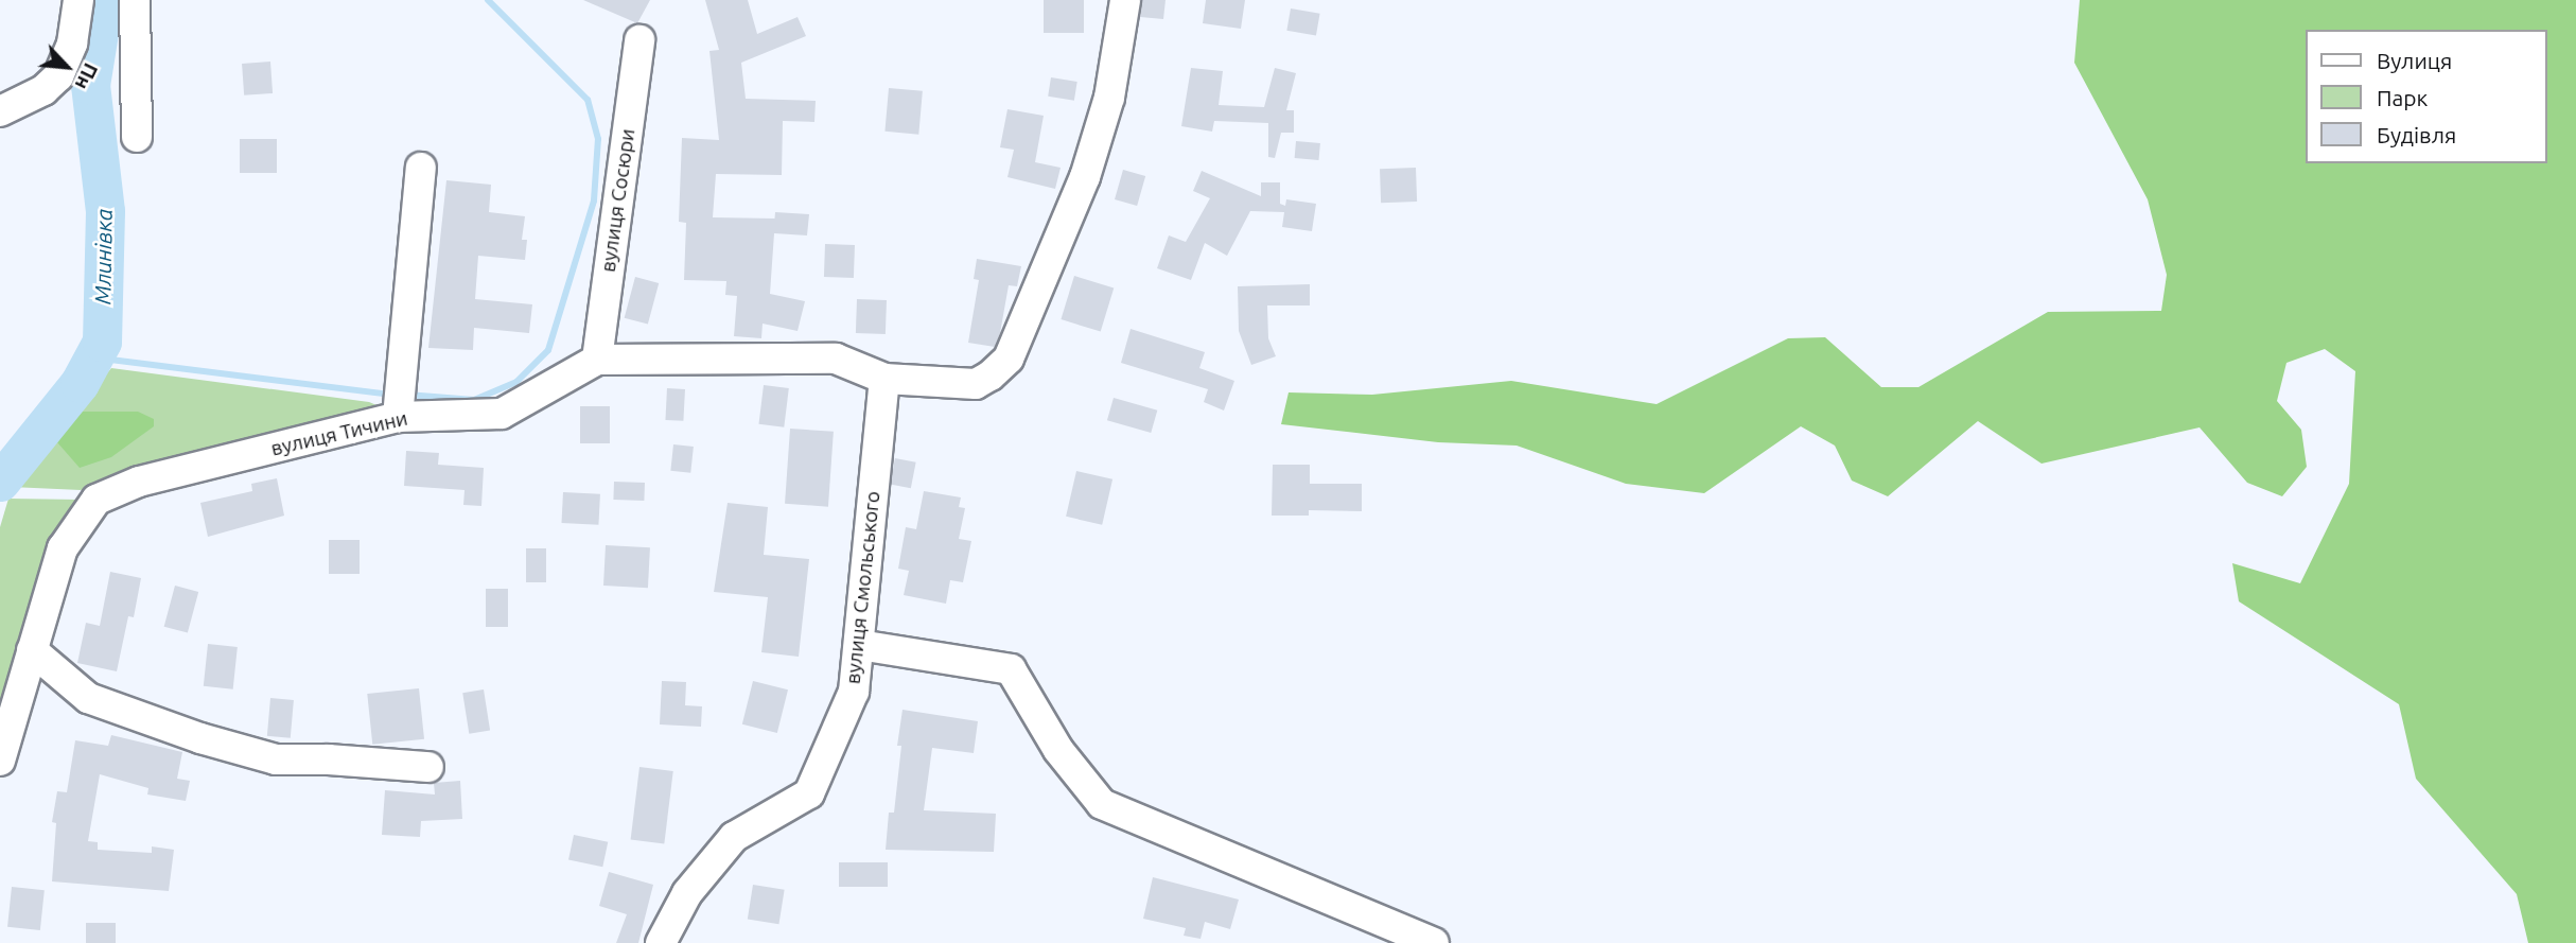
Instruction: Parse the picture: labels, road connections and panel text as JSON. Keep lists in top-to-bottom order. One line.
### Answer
{"streets":{"street":["вулиця Сосюри","вулиця Тичини","вулиця Смольського"]},"crossings":[["вулиця Сосюри","вулиця Тичини"],["вулиця Тичини","вулиця Смольського"]],"water":["Млинівка"],"legend":["Вулиця","Парк","Будівля"],"north":"bottom right"}
